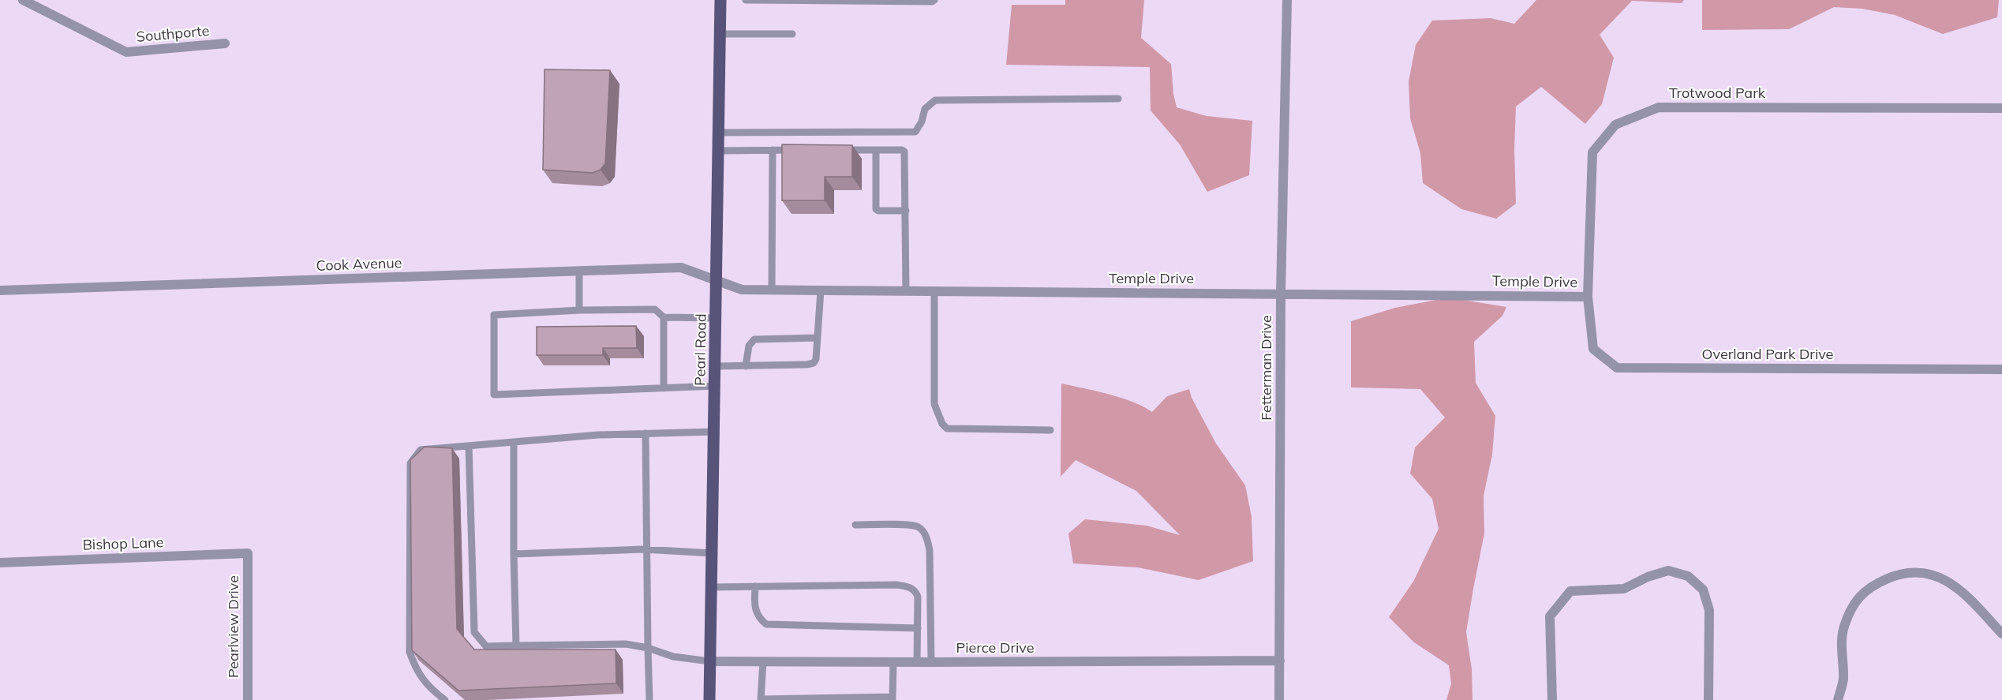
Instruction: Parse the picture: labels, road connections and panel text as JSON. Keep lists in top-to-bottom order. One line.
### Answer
{"streets":{"main road":["Pearl Road"],"street":["Southporte","Trotwood Park","Cook Avenue","Temple Drive","Overland Park Drive","Fetterman Drive","Bishop Lane","Pearlview Drive","Pierce Drive"]},"crossings":[["Trotwood Park","Temple Drive"],["Trotwood Park","Overland Park Drive"],["Cook Avenue","Temple Drive"],["Cook Avenue","Pearl Road"],["Temple Drive","Pearl Road"],["Temple Drive","Overland Park Drive"],["Temple Drive","Fetterman Drive"],["Pearl Road","Pierce Drive"],["Fetterman Drive","Pierce Drive"],["Bishop Lane","Pearlview Drive"]]}
